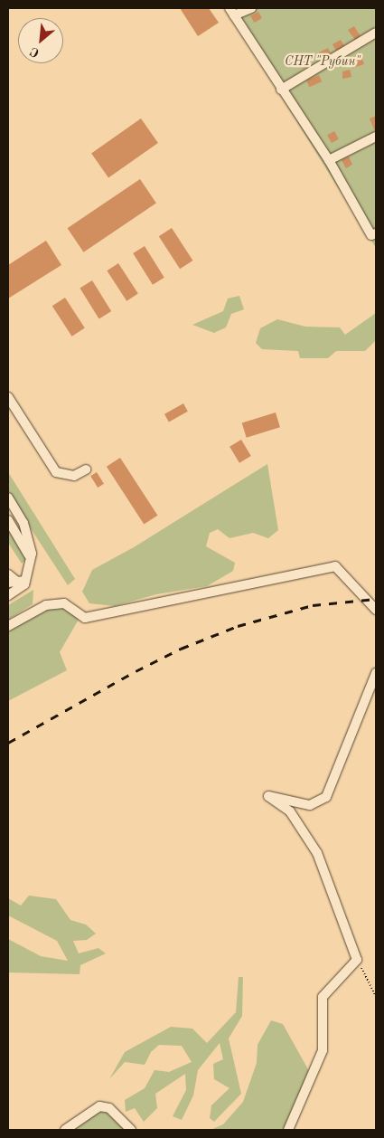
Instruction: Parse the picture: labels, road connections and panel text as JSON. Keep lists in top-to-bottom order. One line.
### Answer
{"parks":["СНТ \"Рубин\""],"north":"bottom left"}
